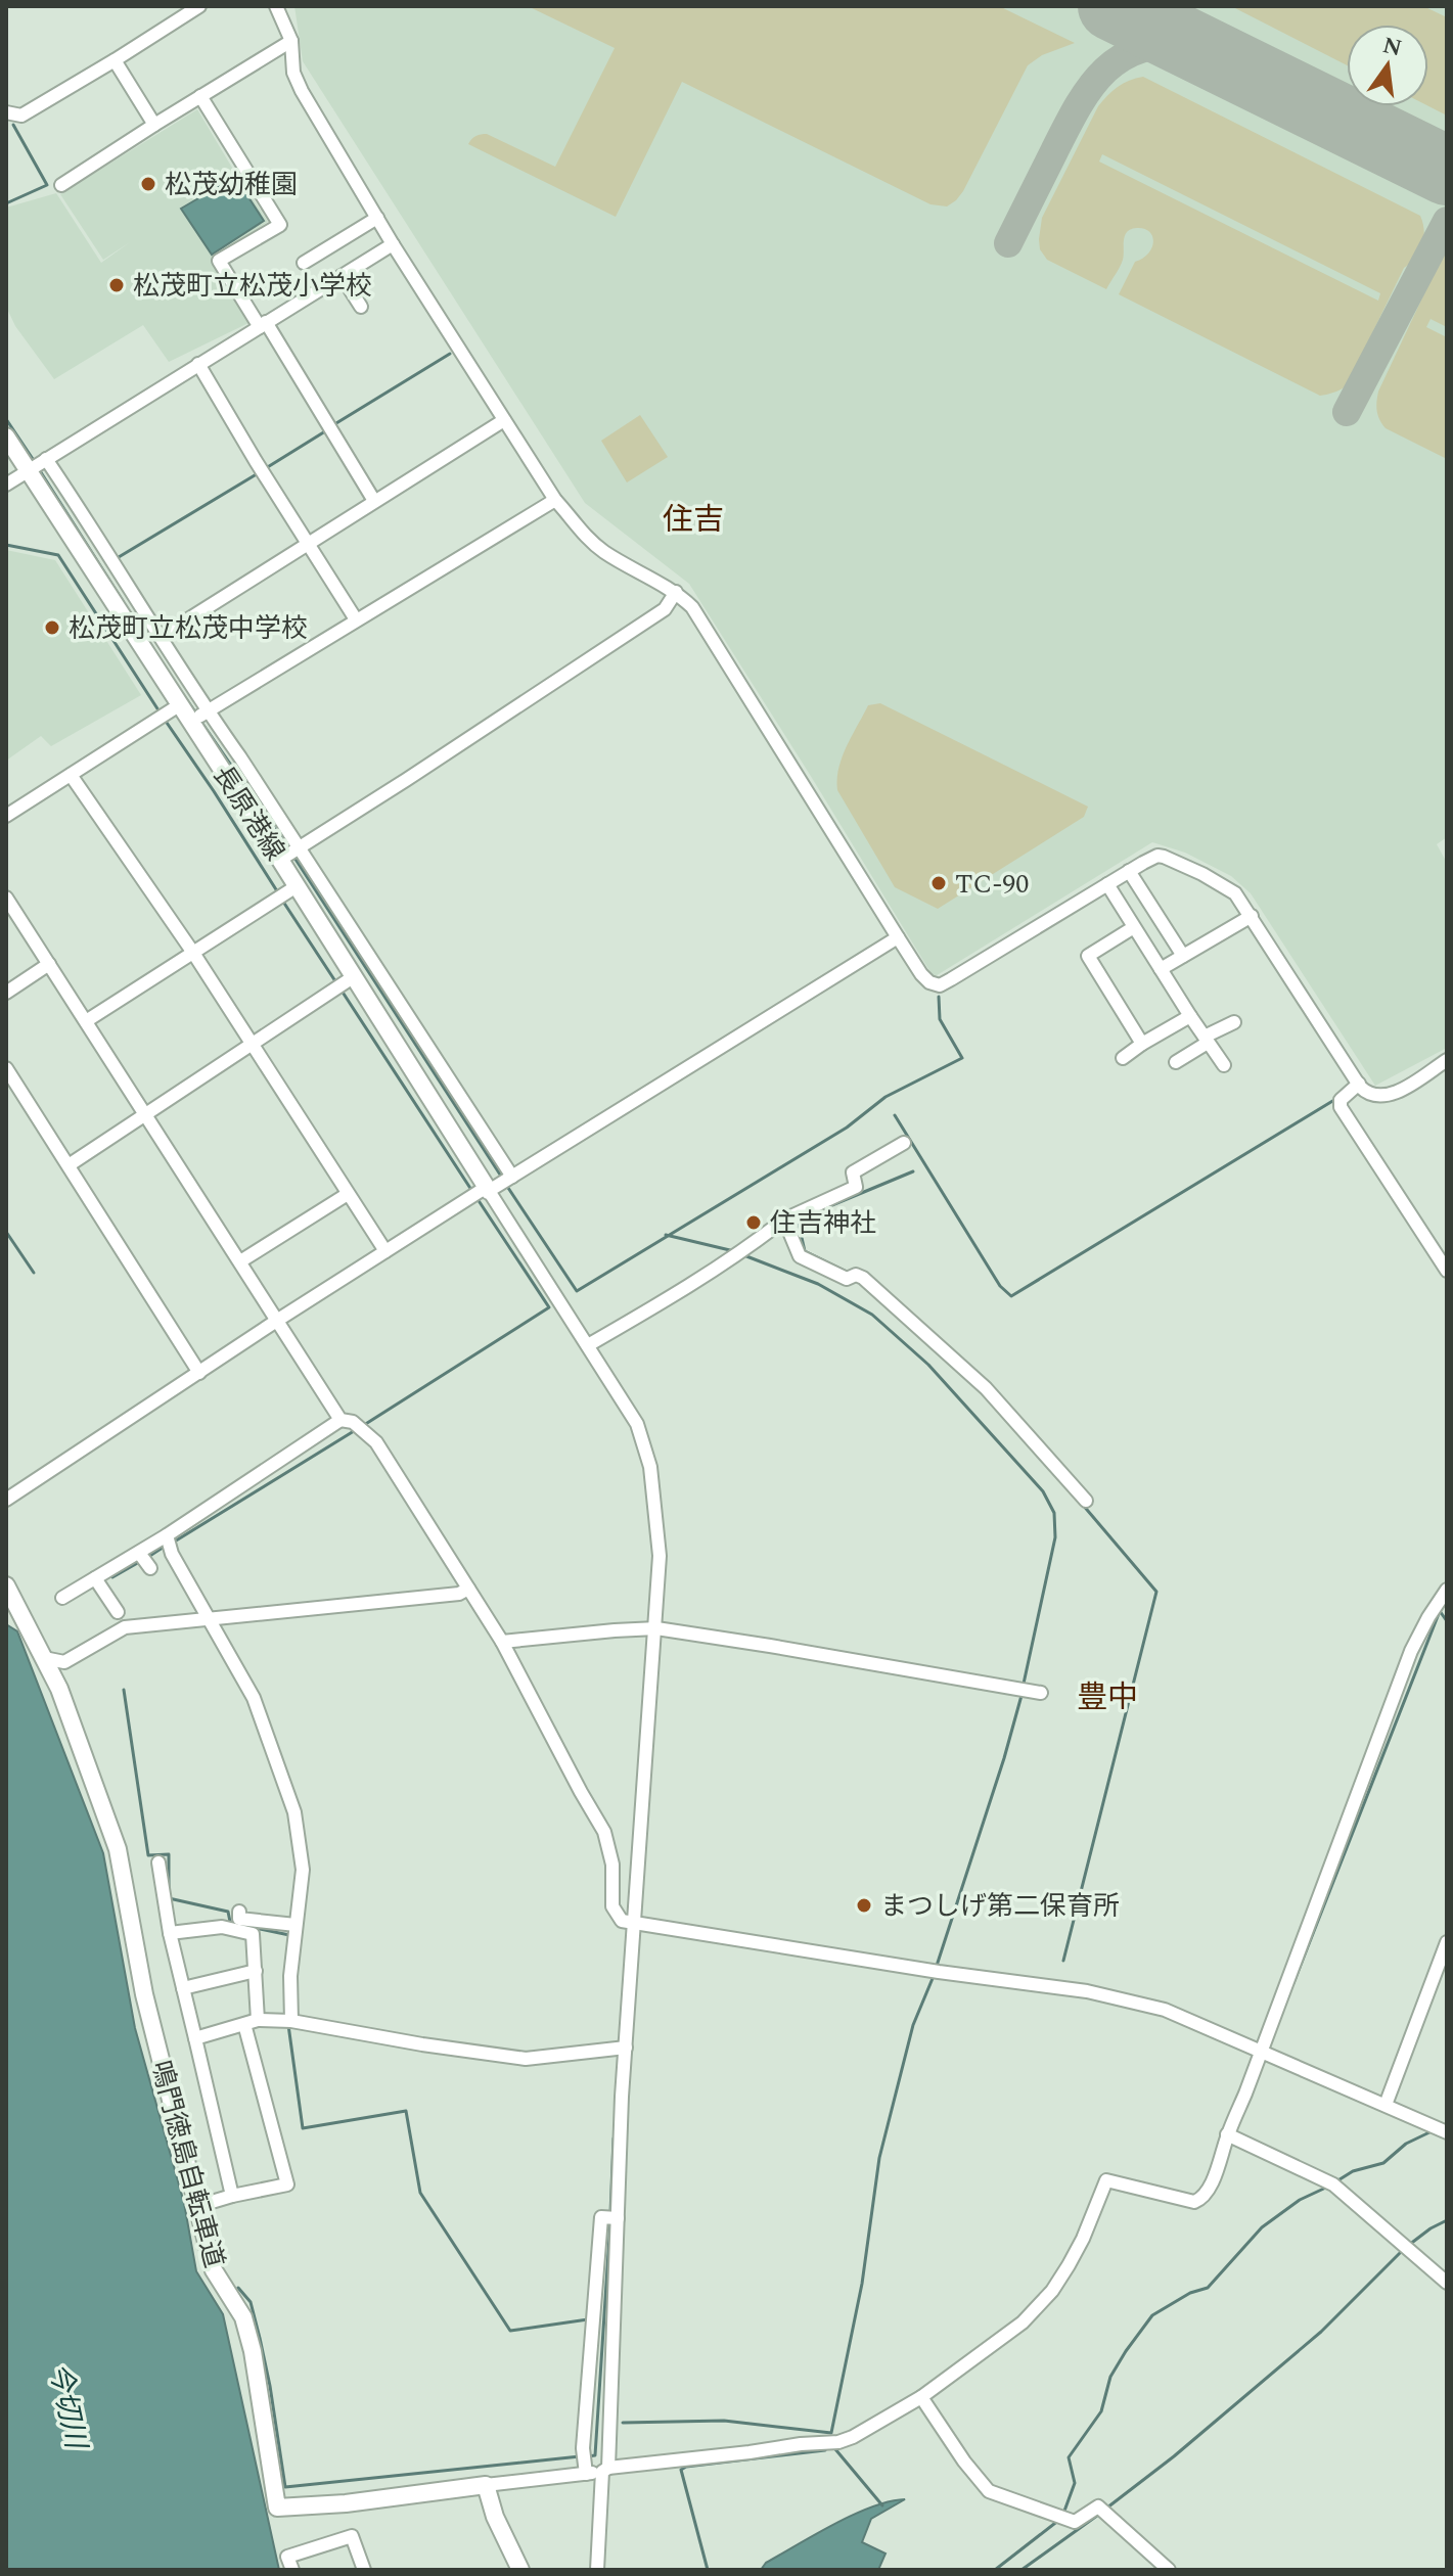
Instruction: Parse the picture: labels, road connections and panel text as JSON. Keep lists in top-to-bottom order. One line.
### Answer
{"streets":{"main road":["長原港線","鳴門徳島自転車道"]},"districts":["住吉","豊中"],"water":["今切川"],"places":["松茂幼稚園","松茂町立松茂小学校","松茂町立松茂中学校","TC-90","住吉神社","まつしげ第二保育所"],"north":"top"}
